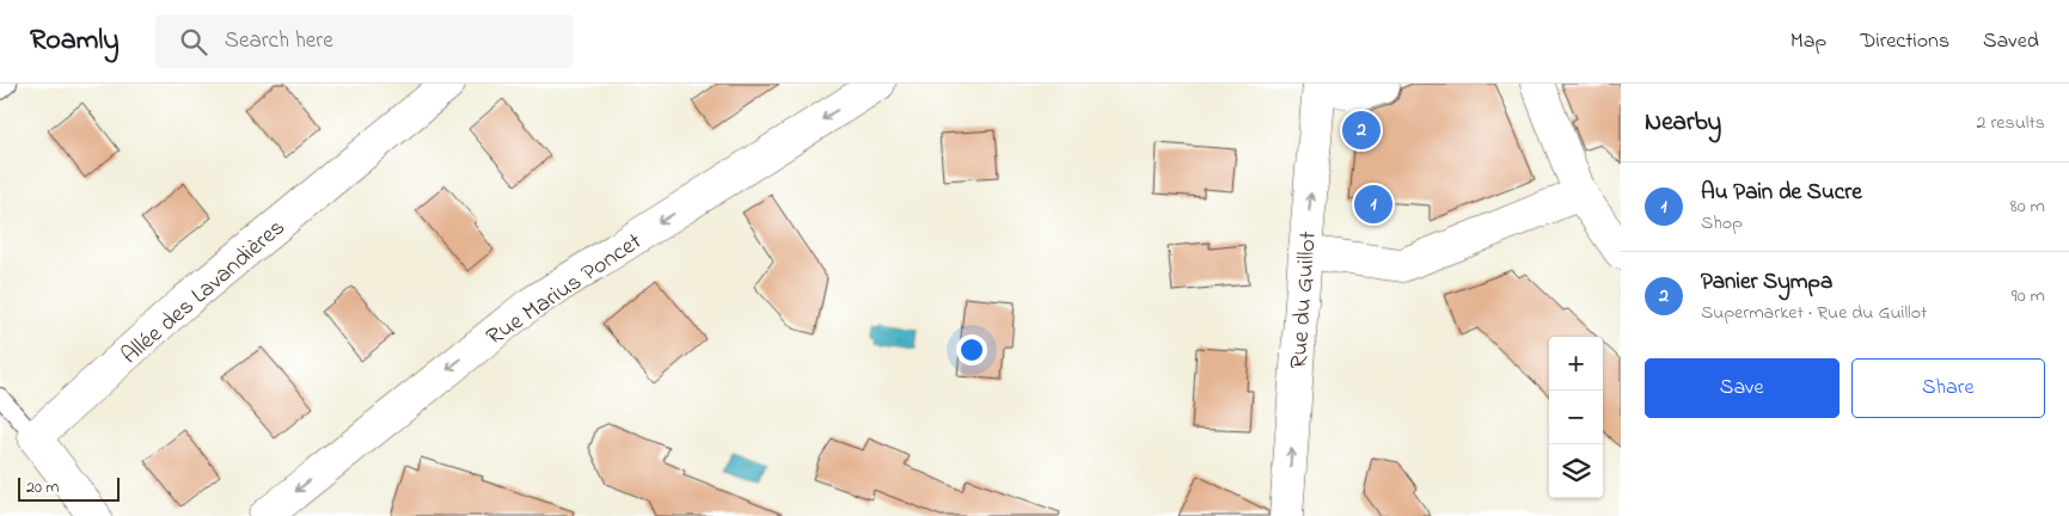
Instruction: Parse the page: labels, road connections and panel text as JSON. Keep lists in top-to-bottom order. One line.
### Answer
{"streets":{"street":["Rue Marius Poncet","Allée des Lavandières","Rue du Guillot"]},"one_way":["Rue Marius Poncet","Rue du Guillot"],"scale_bar":"20 m","page":{"header":"Roamly","search":"Search here","nav":["Map","Directions","Saved"],"heading":["Nearby","2 results"],"pins":["2","1"],"list":[{"mark":"1","name":"Au Pain de Sucre","note":"Shop","value":"80 m"},{"mark":"2","name":"Panier Sympa","note":"Supermarket · Rue du Guillot","value":"90 m"}],"map_buttons":["+","−"],"buttons":["Save","Share"],"scale":"20 m"}}
